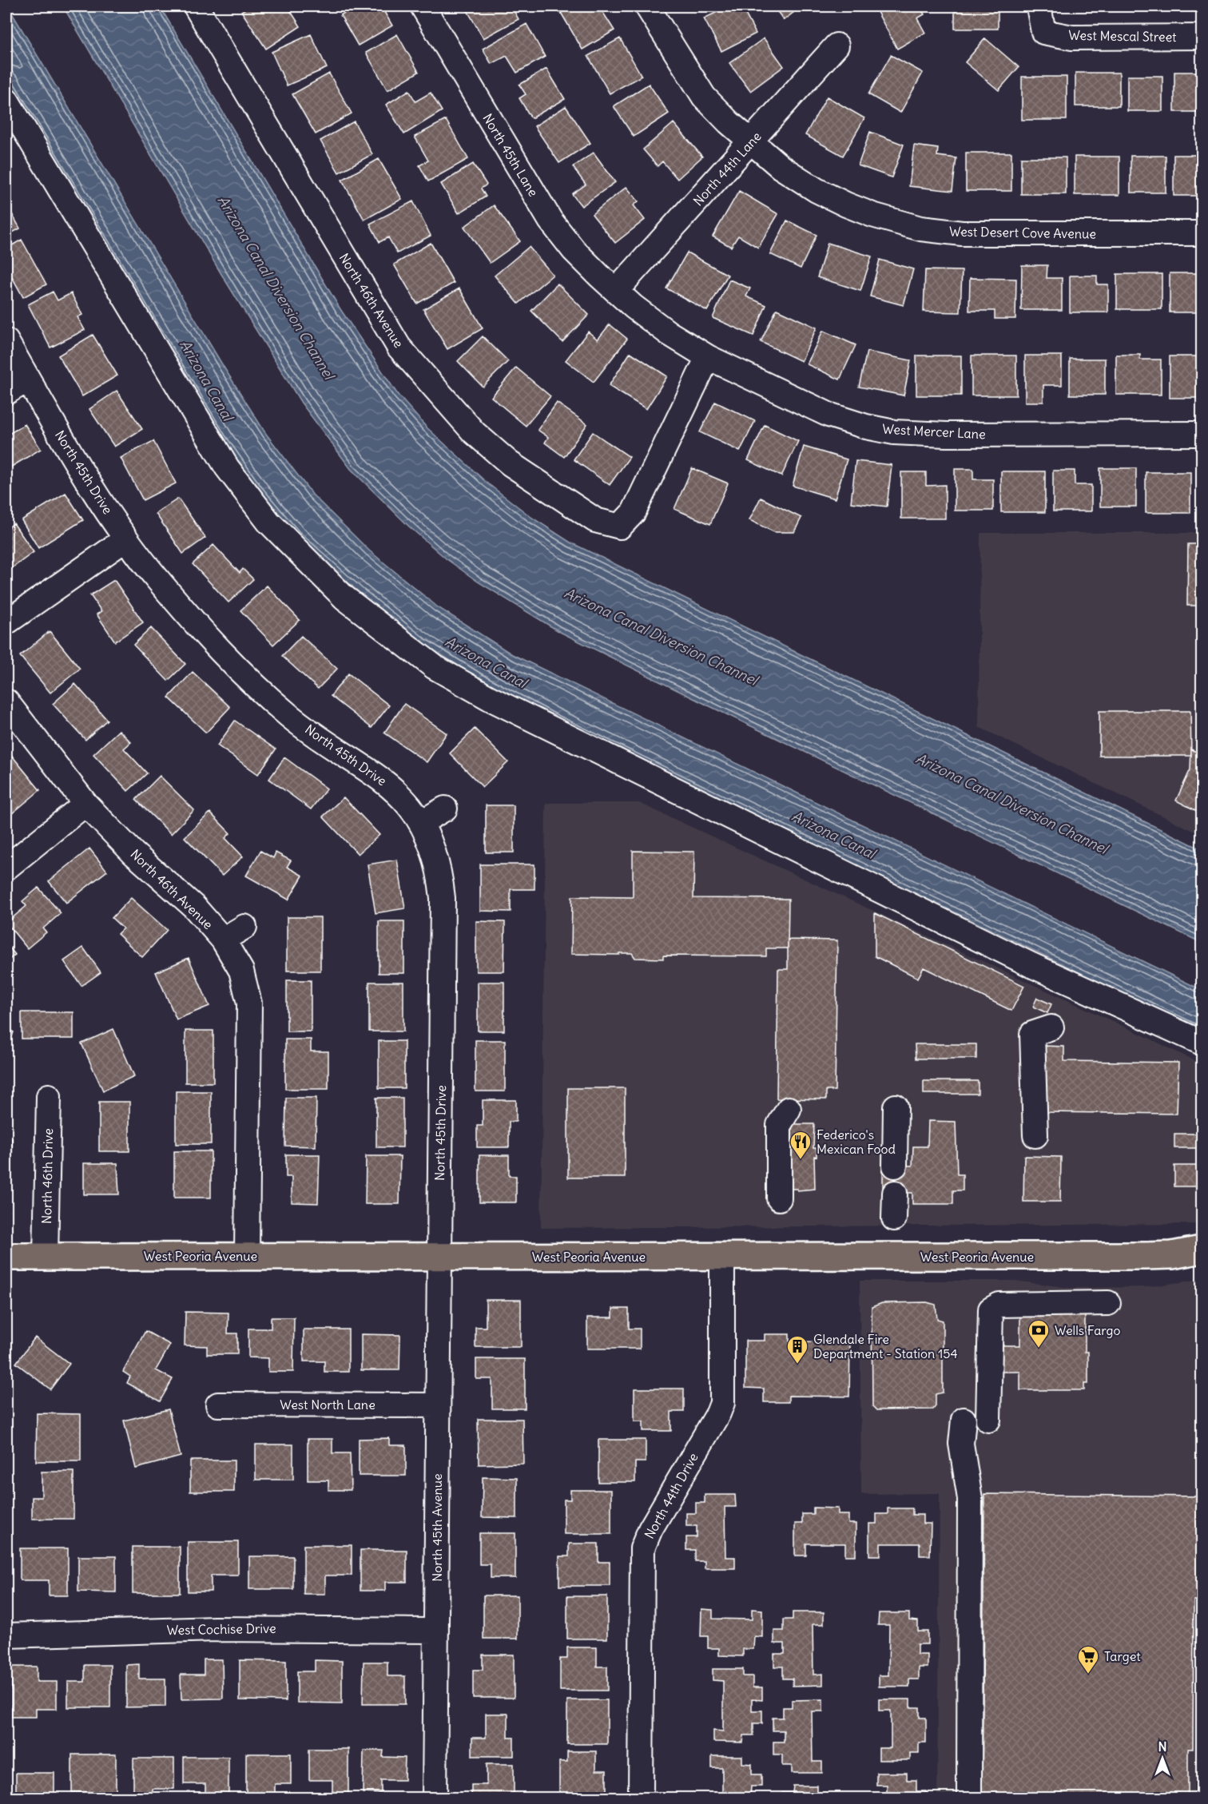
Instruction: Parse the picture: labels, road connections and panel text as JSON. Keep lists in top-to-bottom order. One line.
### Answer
{"streets":{"main road":["West Peoria Avenue"],"street":["West Mescal Street","North 45th Lane","North 44th Lane","West Desert Cove Avenue","North 46th Avenue","West Mercer Lane","North 45th Drive","North 46th Drive","West North Lane","North 44th Drive","North 45th Avenue","West Cochise Drive"]},"crossings":[["North 45th Lane","North 44th Lane"],["North 45th Lane","West Mercer Lane"],["North 44th Lane","West Desert Cove Avenue"],["North 44th Lane","West Mercer Lane"],["North 46th Avenue","West Mercer Lane"],["North 46th Avenue","West Peoria Avenue"],["North 45th Drive","West Peoria Avenue"],["North 45th Drive","North 45th Avenue"],["North 46th Drive","West Peoria Avenue"],["West Peoria Avenue","North 44th Drive"],["West Peoria Avenue","North 45th Avenue"],["West North Lane","North 45th Avenue"],["North 45th Avenue","West Cochise Drive"]],"water":["Arizona Canal Diversion Channel","Arizona Canal"],"places":{"restaurant":["Federico's Mexican Food"],"bank":["Wells Fargo"],"building":["Glendale Fire Department - Station 154"],"supermarket":["Target"]},"north":"top"}
